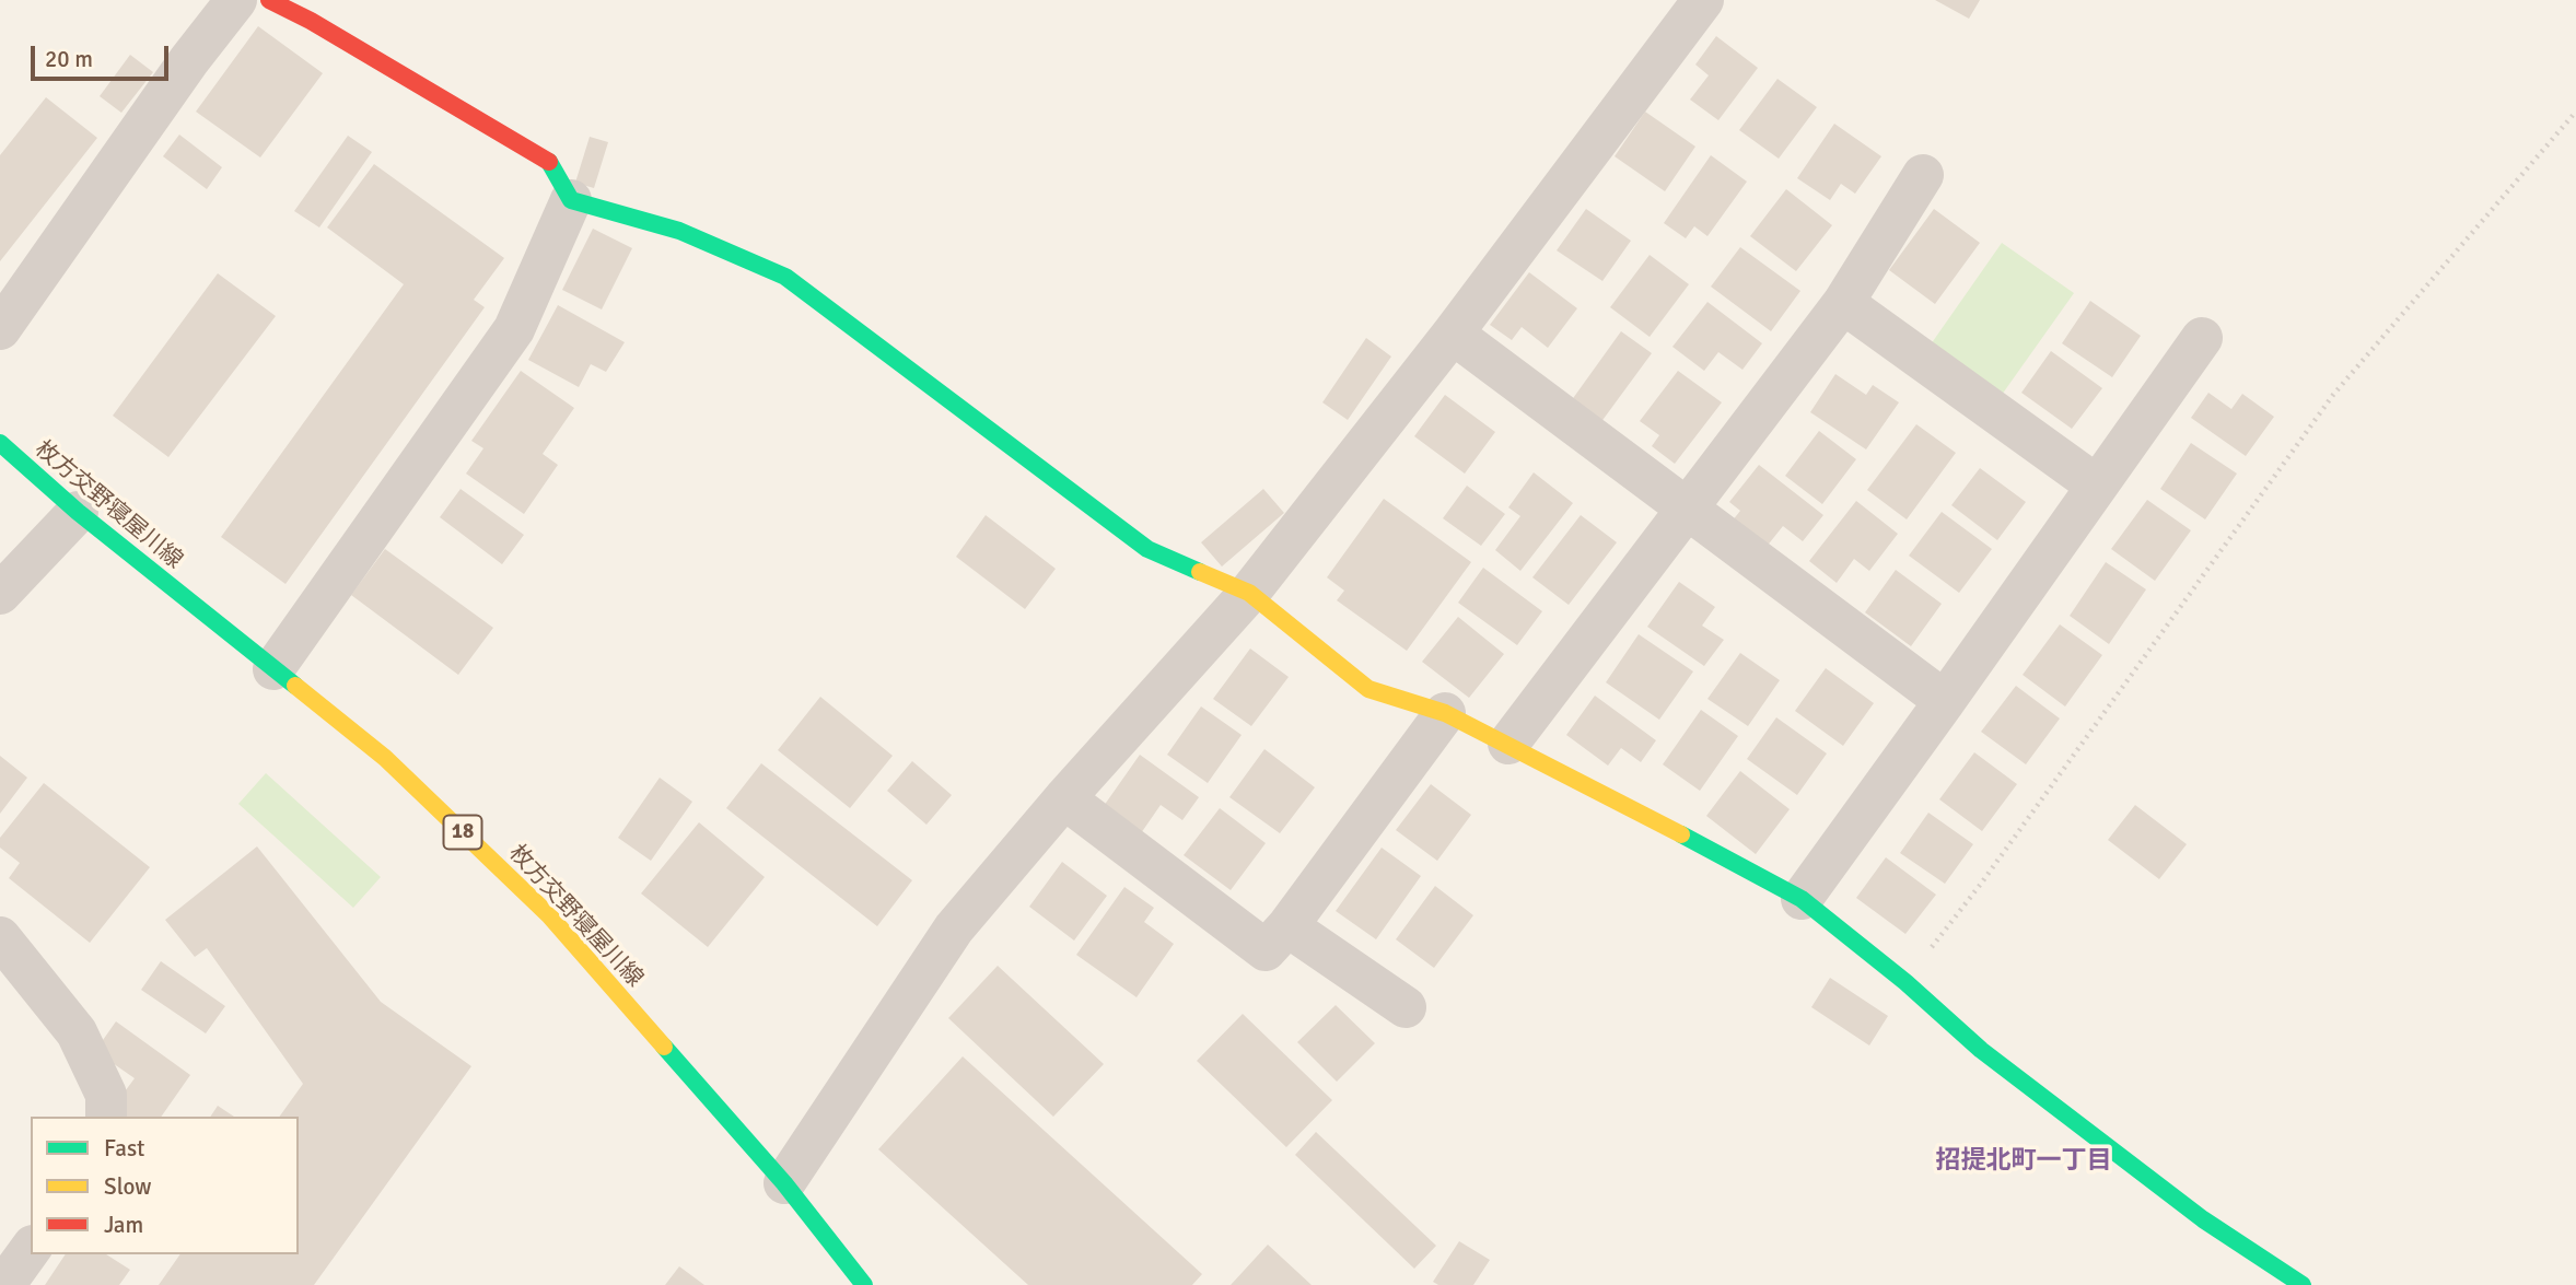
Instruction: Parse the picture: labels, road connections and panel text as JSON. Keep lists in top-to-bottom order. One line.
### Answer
{"streets":{"street":["枚方交野寝屋川線","18"]},"districts":["招提北町一丁目"],"legend":["Fast","Slow","Jam"],"scale_bar":"20 m"}
